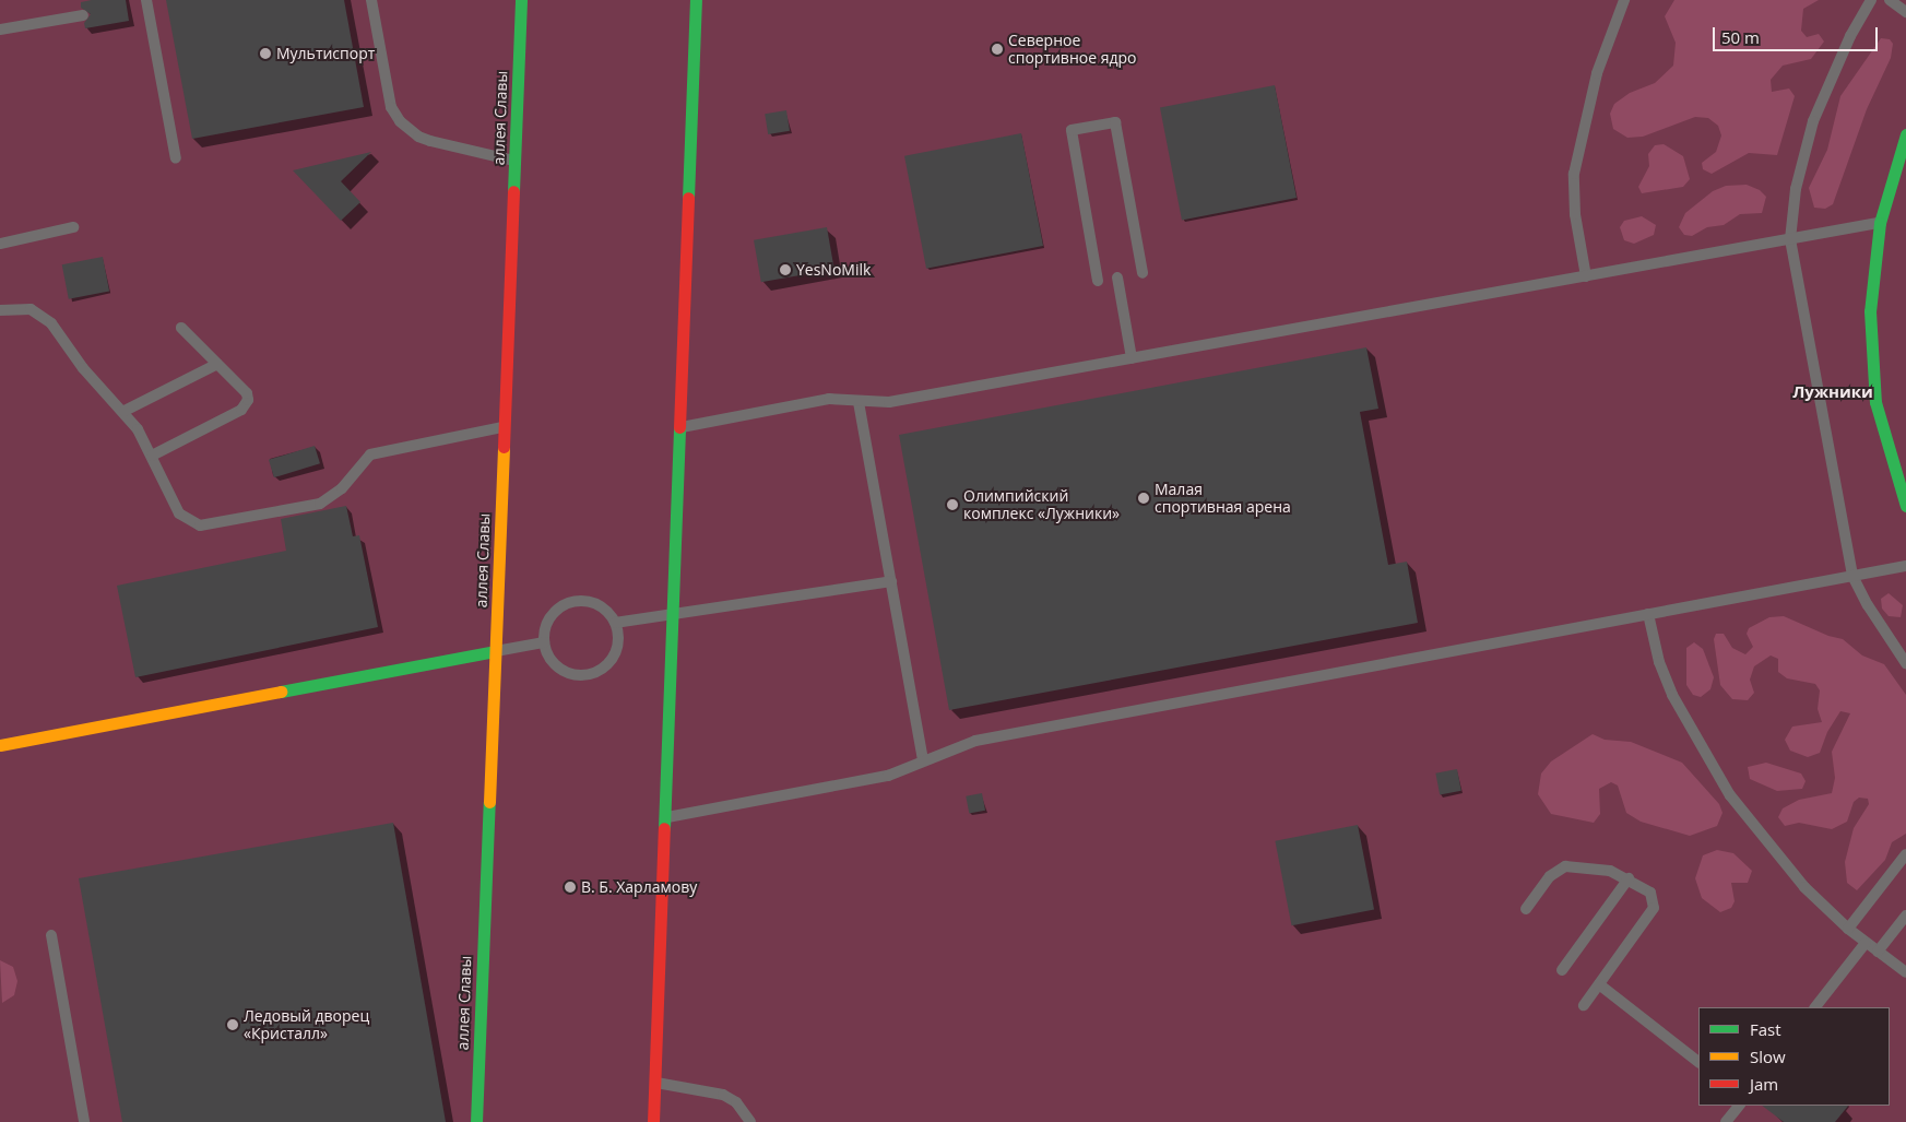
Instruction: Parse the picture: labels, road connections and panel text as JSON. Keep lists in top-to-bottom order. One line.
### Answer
{"streets":{"street":["аллея Славы"]},"districts":["Лужники"],"places":["Северное спортивное ядро","Мультиспорт","YesNoMilk","Малая спортивная арена","Олимпийский комплекс «Лужники»","В. Б. Харламову","Ледовый дворец «Кристалл»"],"legend":["Fast","Slow","Jam"],"scale_bar":"50 m"}
